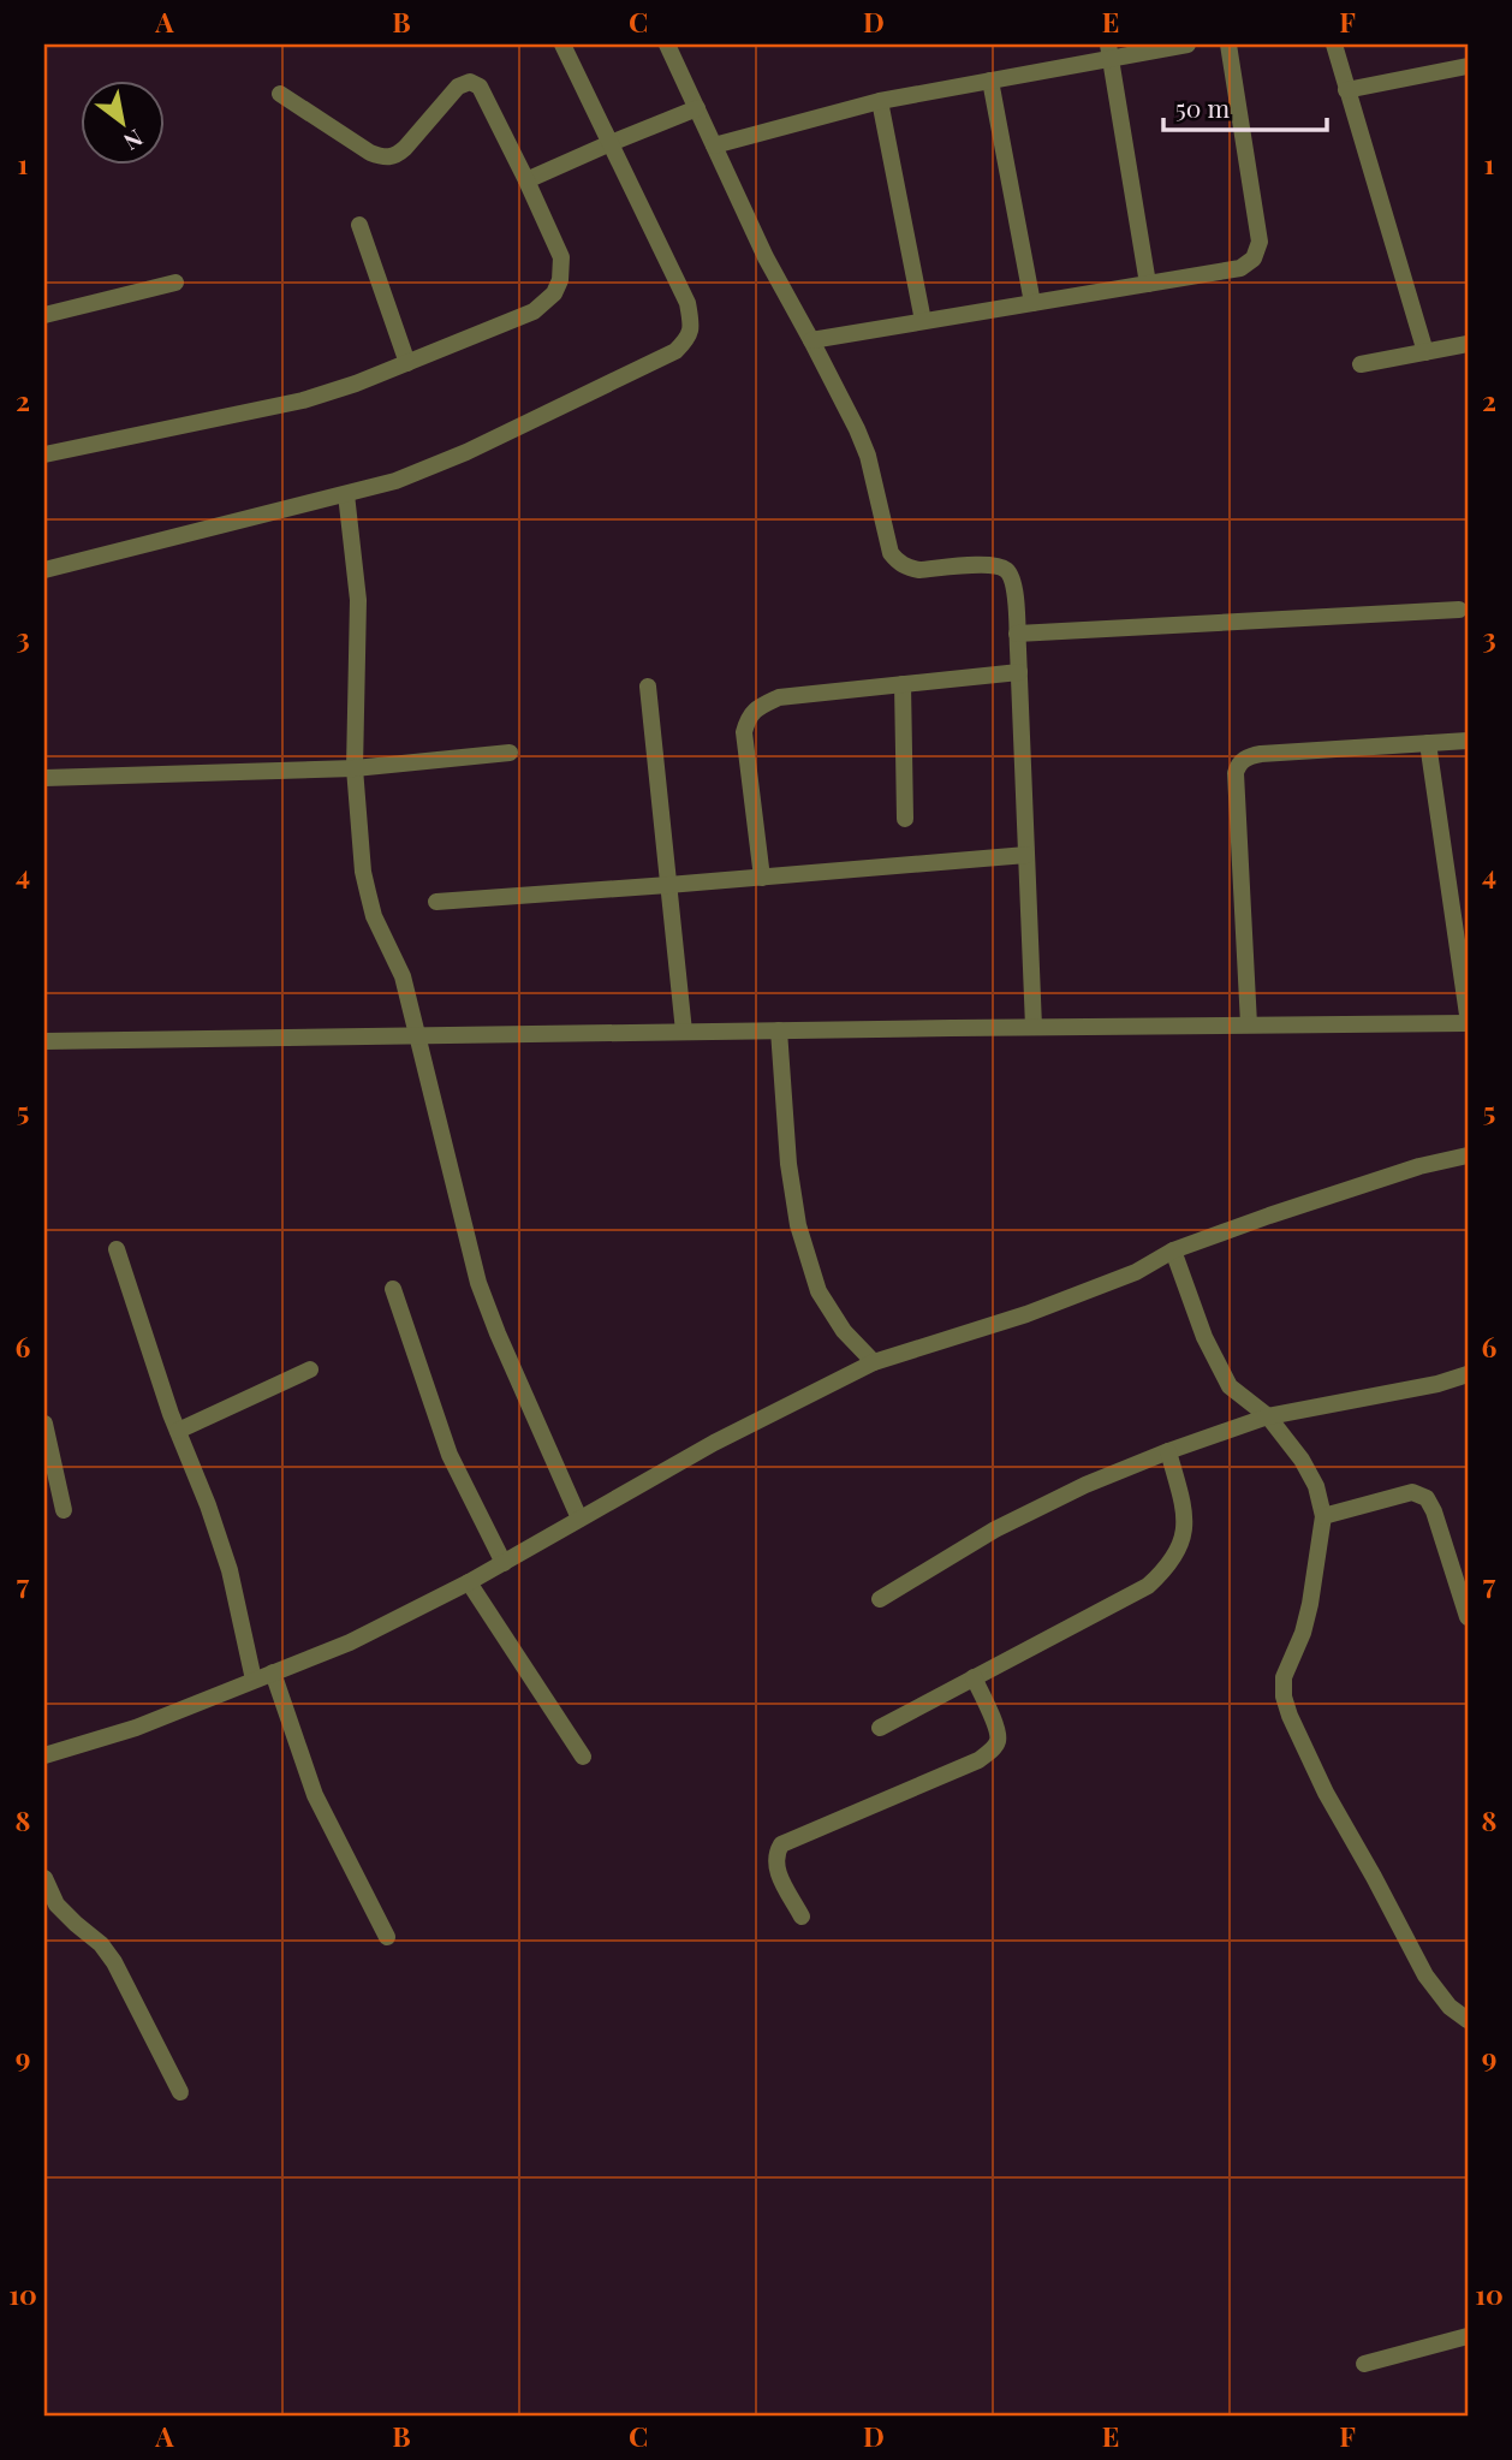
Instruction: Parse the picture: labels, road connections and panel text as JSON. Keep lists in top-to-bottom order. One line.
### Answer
{"scale_bar":"50 m","north":"bottom right","grid":{"columns":["A","B","C","D","E","F"],"rows":["1","2","3","4","5","6","7","8","9","10"]}}
